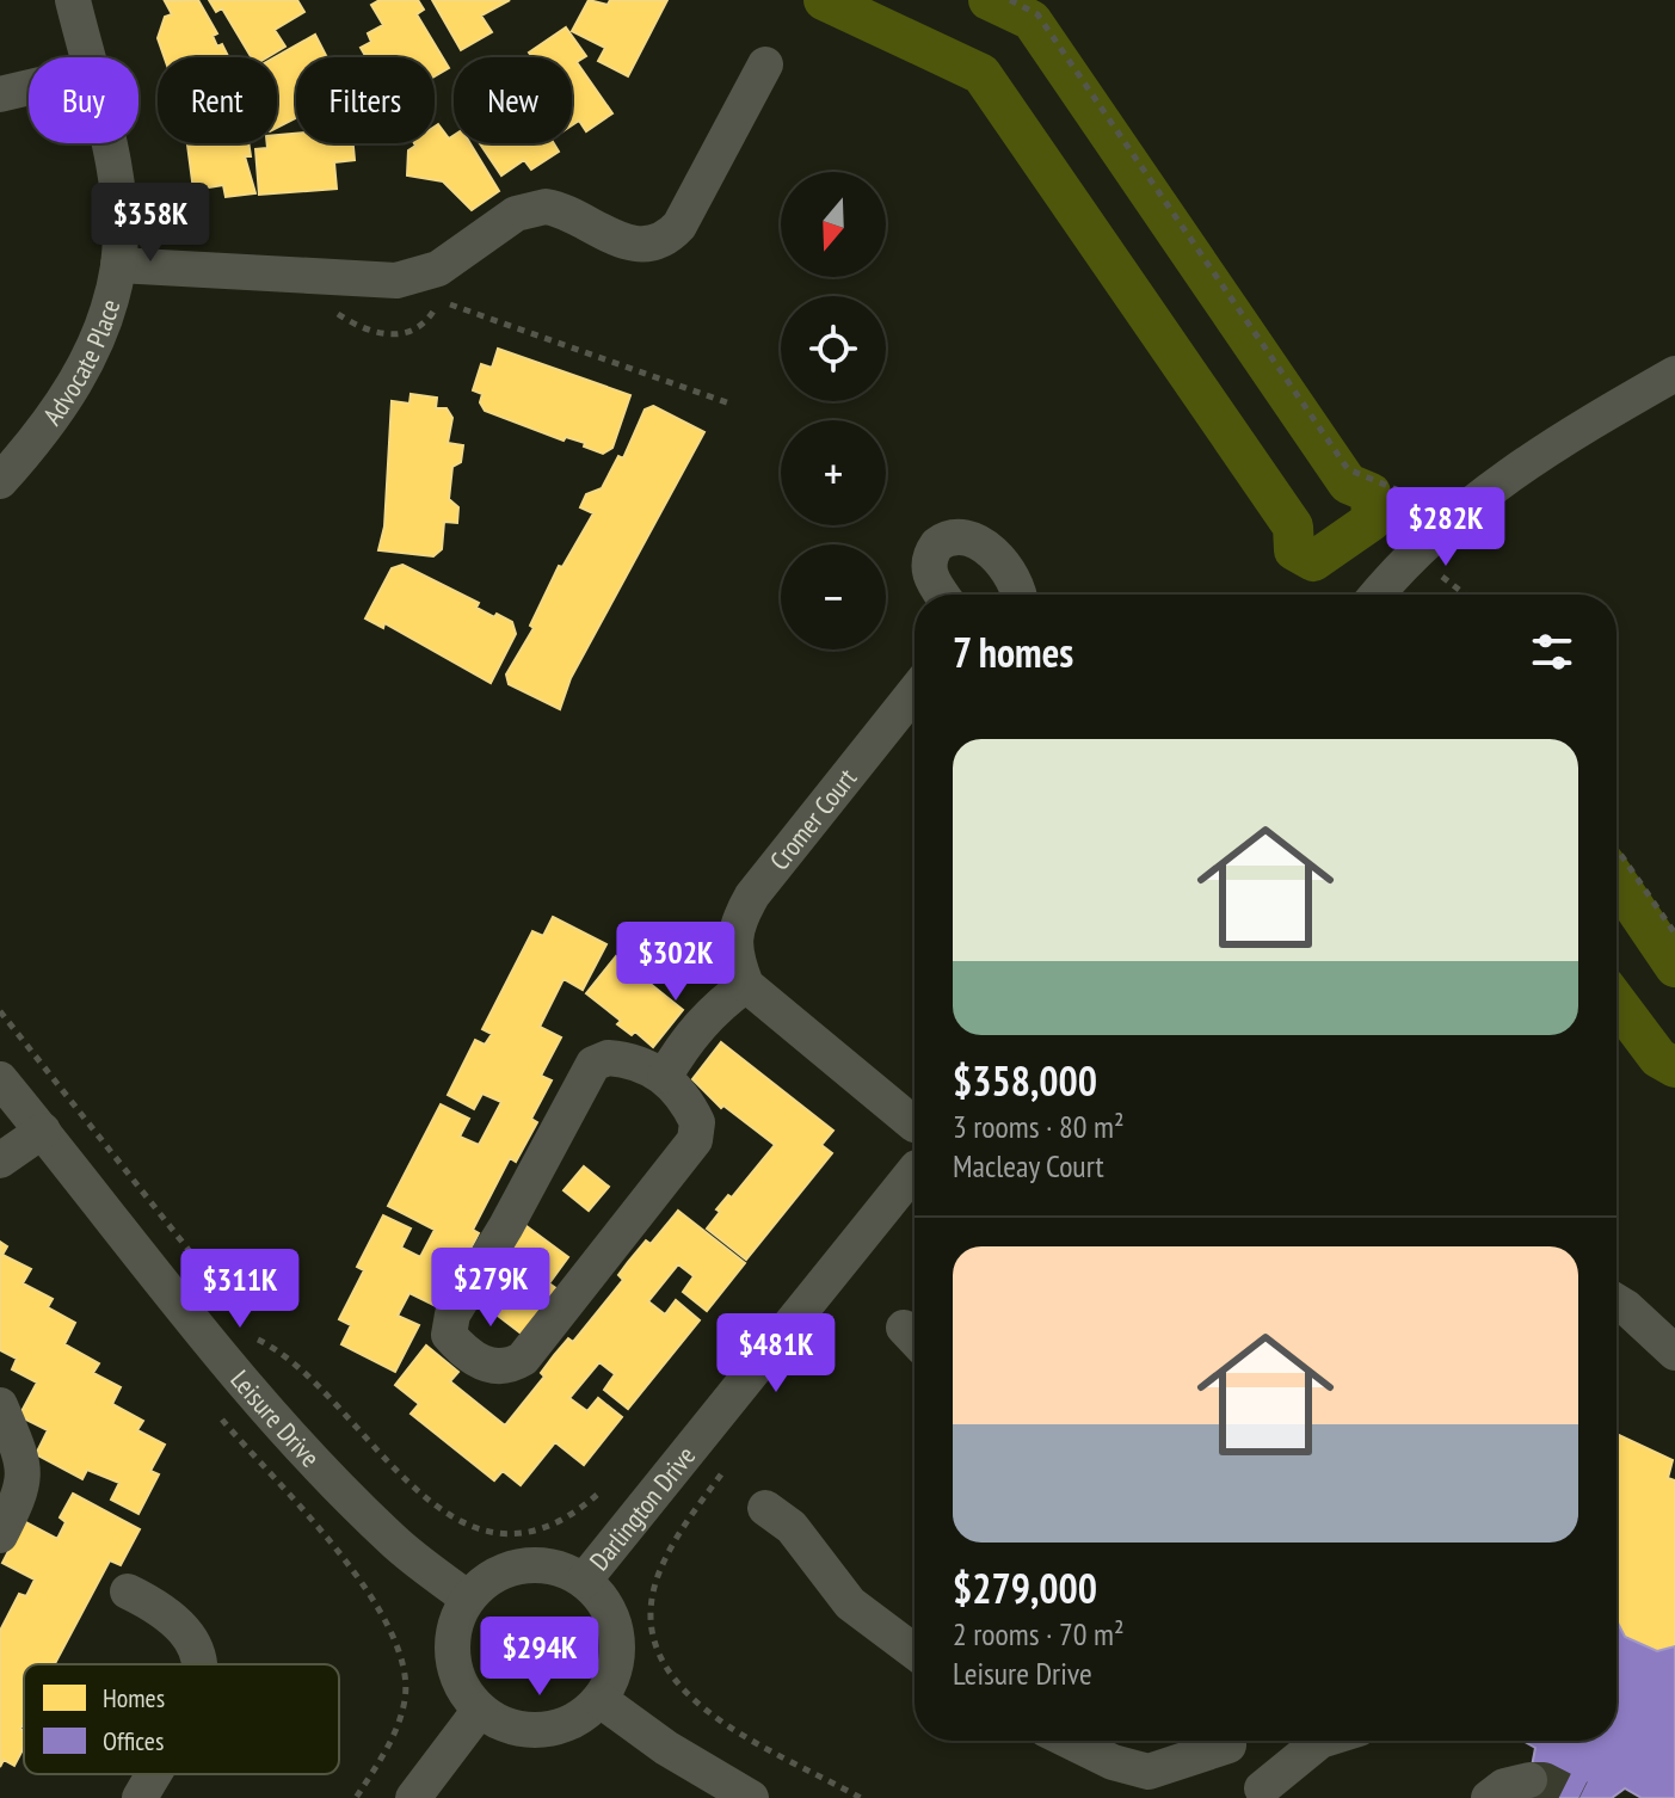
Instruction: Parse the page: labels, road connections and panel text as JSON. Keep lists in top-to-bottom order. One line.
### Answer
{"streets":{"street":["Advocate Place","Cromer Court","Leisure Drive","Darlington Drive"]},"crossings":[["Leisure Drive","Darlington Drive"]],"legend":["Homes","Offices"],"north":"bottom","page":{"chip":["Buy","Rent","Filters","New"],"map_buttons":["+","−"],"price":["$358K","$282K","$302K","$279K","$311K","$481K","$294K"],"heading":"7 homes","list":[{"name":"$358,000","note":"3 rooms · 80 m² · Macleay Court"},{"name":"$279,000","note":"2 rooms · 70 m² · Leisure Drive"}]}}
